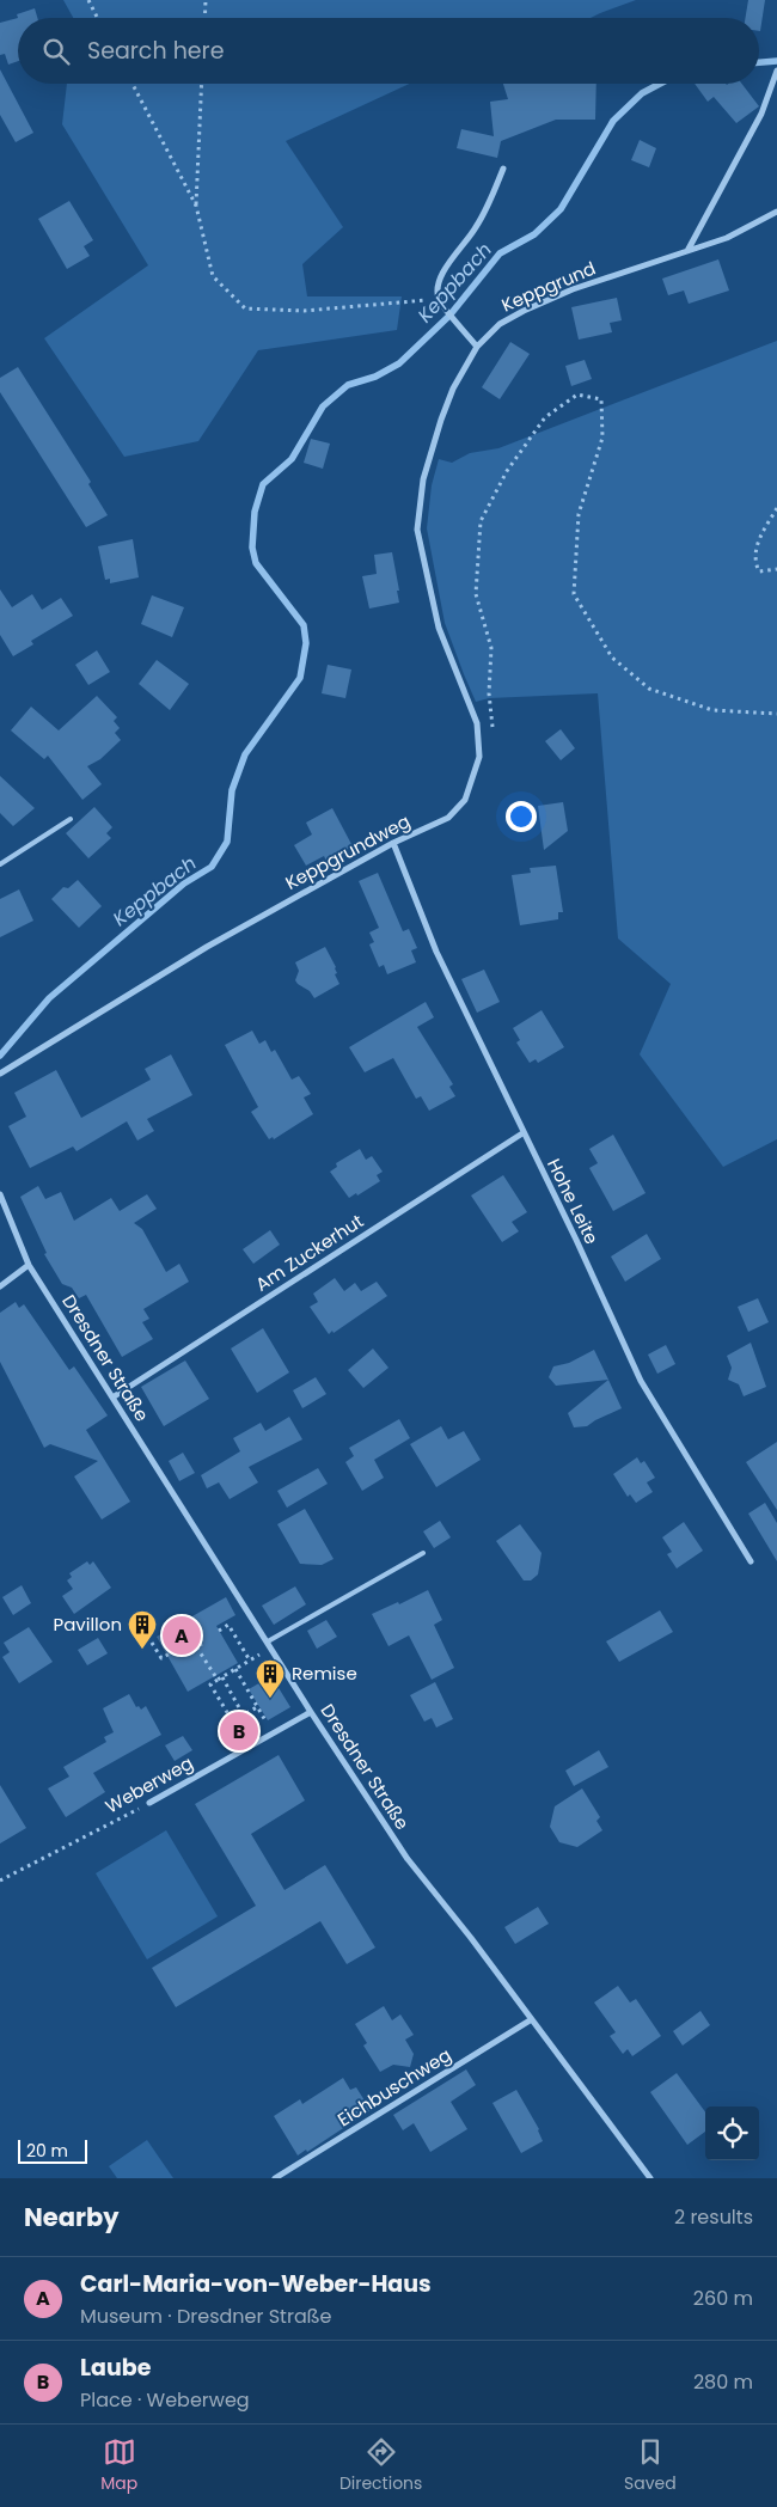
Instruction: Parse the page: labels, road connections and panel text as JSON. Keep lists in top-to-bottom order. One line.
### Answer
{"streets":{"street":["Keppgrund","Keppgrundweg","Hohe Leite","Am Zuckerhut","Dresdner Straße","Weberweg","Eichbuschweg"]},"crossings":[["Keppgrund","Keppgrundweg"],["Keppgrundweg","Hohe Leite"],["Hohe Leite","Am Zuckerhut"],["Am Zuckerhut","Dresdner Straße"],["Dresdner Straße","Weberweg"],["Dresdner Straße","Eichbuschweg"]],"water":["Keppbach"],"places":{"building":["Pavillon","Remise"]},"scale_bar":"20 m","page":{"search":"Search here","pins":["A","B"],"scale":"20 m","heading":["Nearby","2 results"],"list":[{"mark":"A","name":"Carl-Maria-von-Weber-Haus","note":"Museum · Dresdner Straße","value":"260 m"},{"mark":"B","name":"Laube","note":"Place · Weberweg","value":"280 m"}],"nav":["Map","Directions","Saved"]}}
